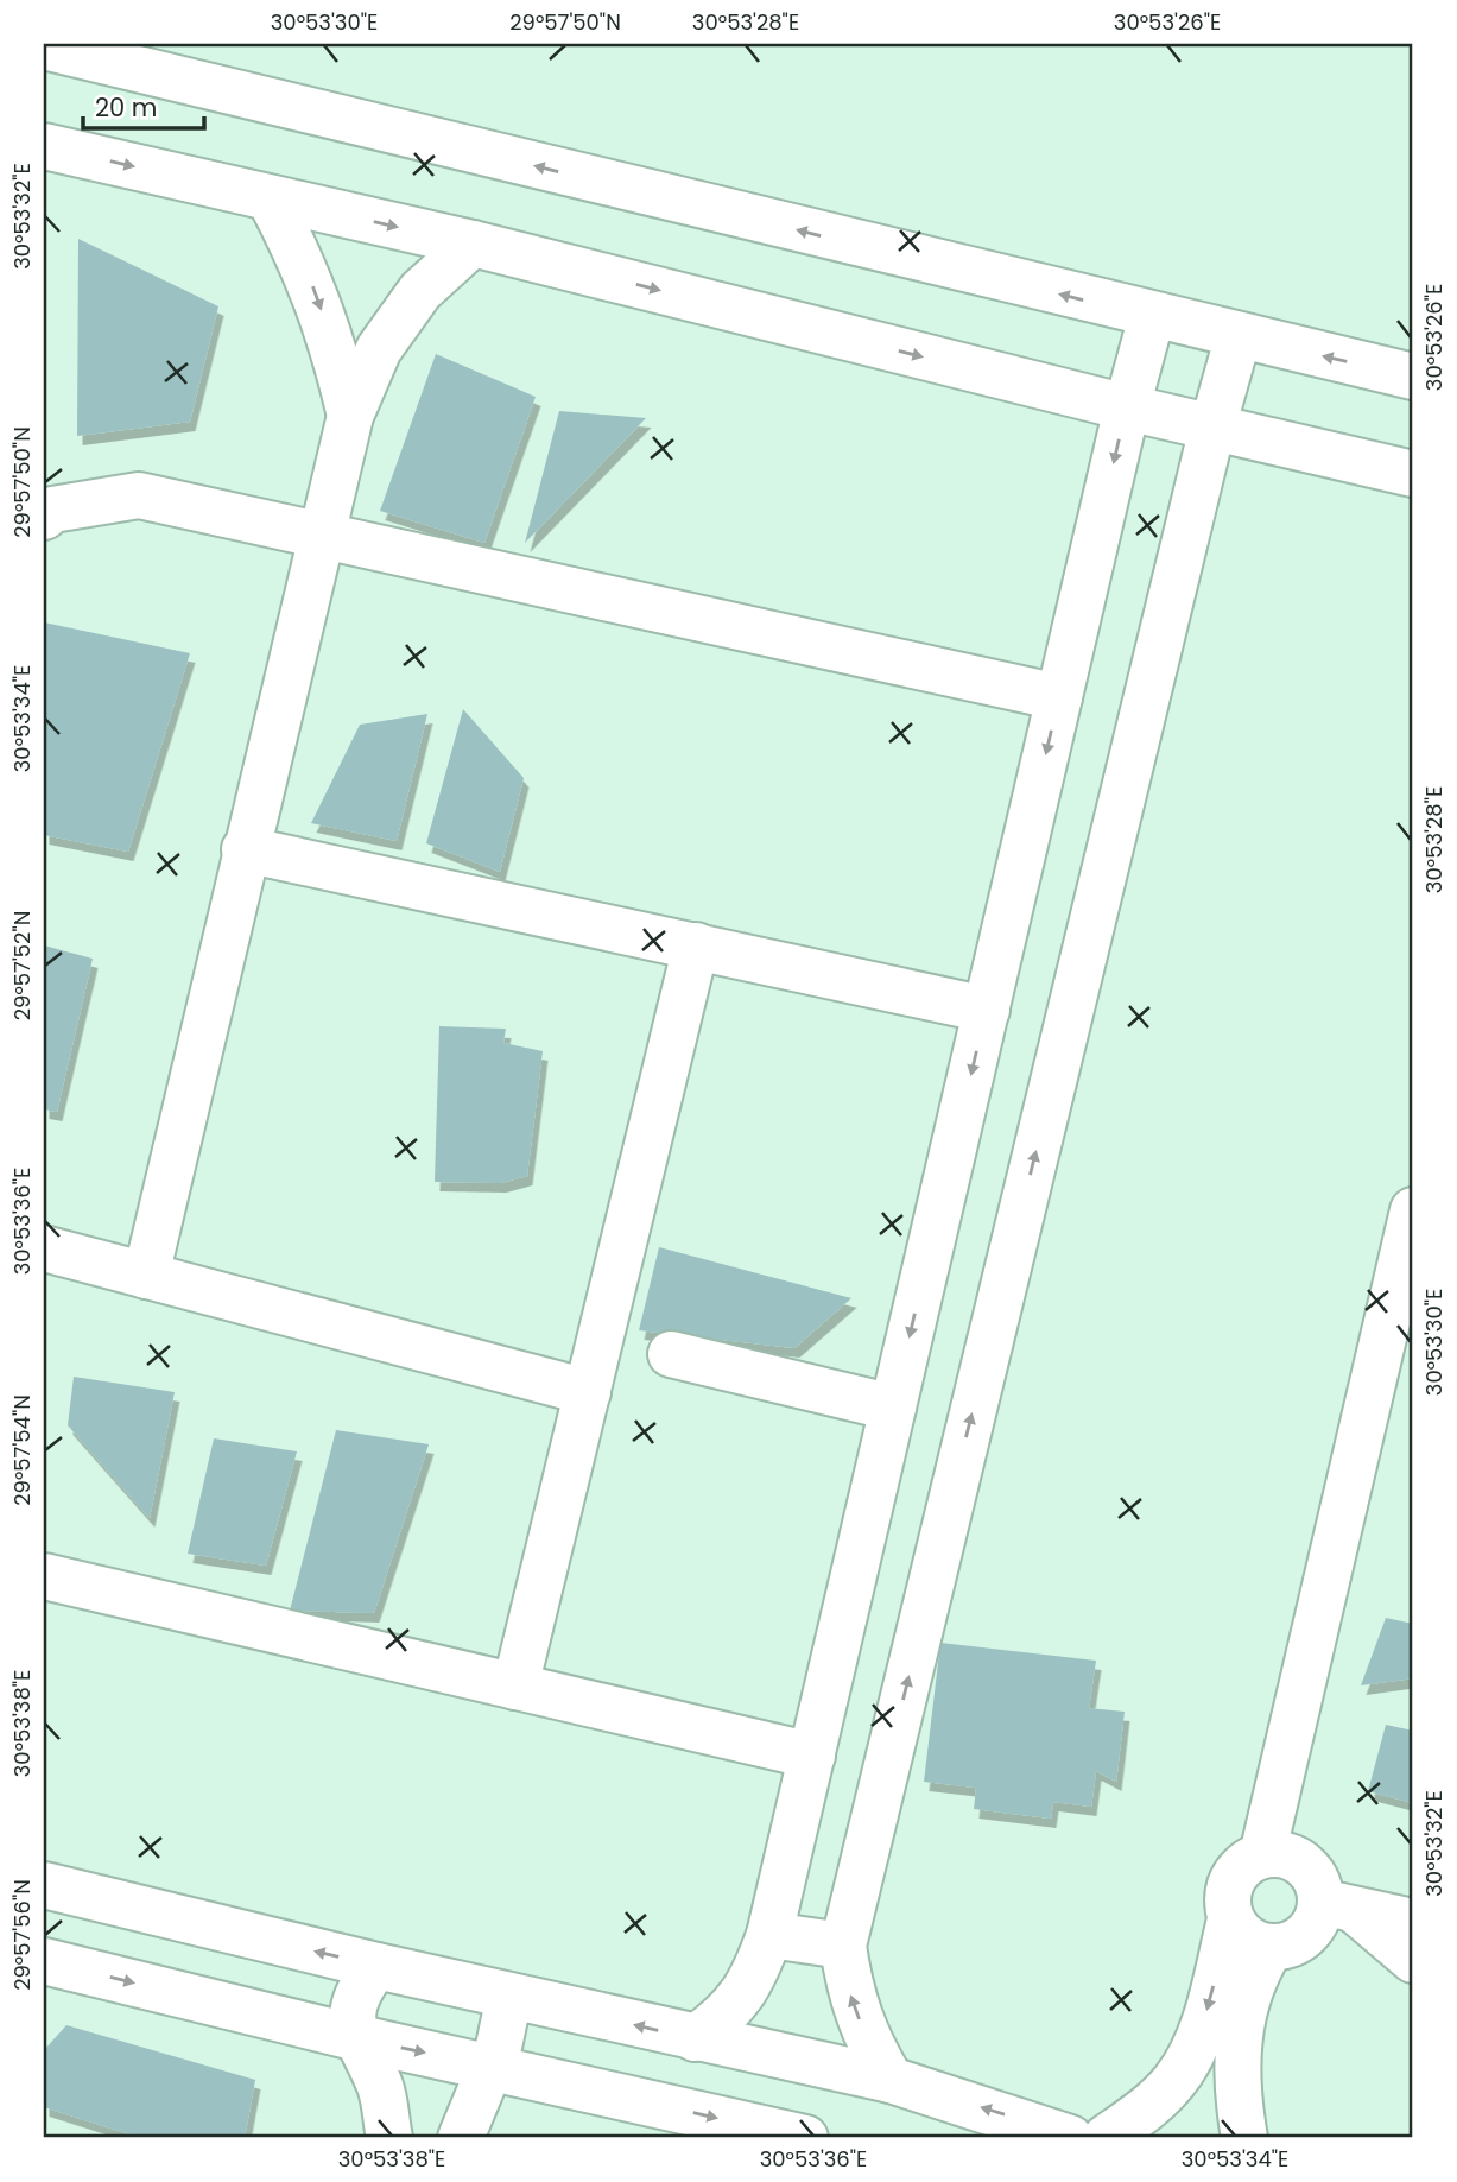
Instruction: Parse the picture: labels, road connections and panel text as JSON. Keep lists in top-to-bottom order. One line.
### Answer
{"scale_bar":"20 m","coordinates":["30°53'30\"E","29°57'50\"N","30°53'28\"E","30°53'26\"E","30°53'32\"E","30°53'34\"E","29°57'52\"N","30°53'36\"E","29°57'54\"N","30°53'38\"E","29°57'56\"N"]}
